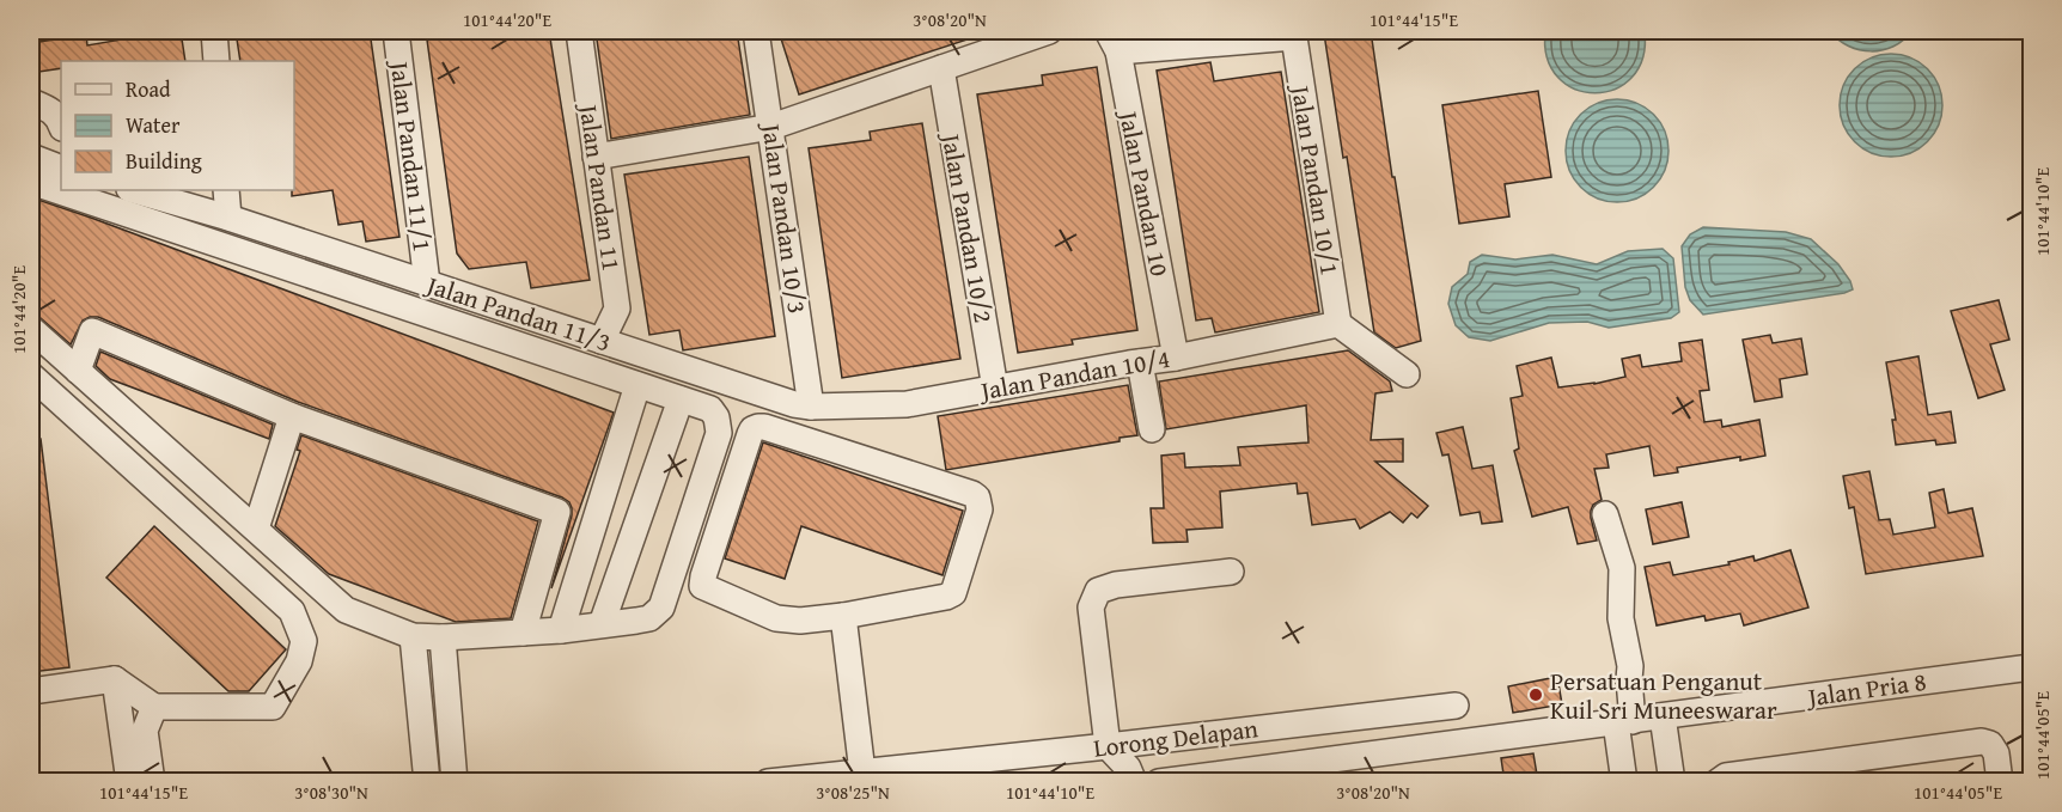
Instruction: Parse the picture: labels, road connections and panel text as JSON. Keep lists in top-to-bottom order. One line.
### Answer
{"streets":{"street":["Jalan Pandan 11/1","Jalan Pandan 10/1","Jalan Pandan 11","Jalan Pandan 10","Jalan Pandan 10/3","Jalan Pandan 10/2","Jalan Pandan 11/3","Jalan Pandan 10/4","Jalan Pria 8","Lorong Delapan"]},"crossings":[["Jalan Pandan 11/1","Jalan Pandan 11/3"],["Jalan Pandan 10/1","Jalan Pandan 10"],["Jalan Pandan 10/1","Jalan Pandan 10/4"],["Jalan Pandan 11","Jalan Pandan 11/3"],["Jalan Pandan 10","Jalan Pandan 10/4"],["Jalan Pandan 10/3","Jalan Pandan 11/3"],["Jalan Pandan 10/3","Jalan Pandan 10/4"],["Jalan Pandan 10/2","Jalan Pandan 10/4"],["Jalan Pandan 11/3","Jalan Pandan 10/4"]],"places":["Persatuan Penganut Kuil Sri Muneeswarar"],"legend":["Road","Water","Building"],"coordinates":["101°44'20\"E","3°08'20\"N","101°44'15\"E","101°44'10\"E","101°44'05\"E","3°08'30\"N","3°08'25\"N"]}
